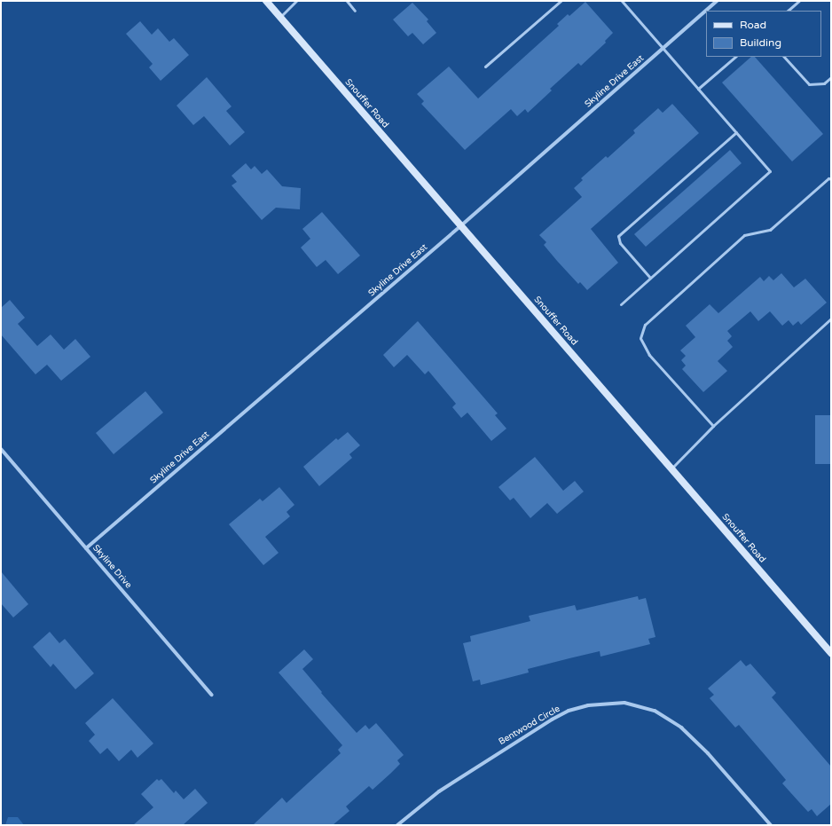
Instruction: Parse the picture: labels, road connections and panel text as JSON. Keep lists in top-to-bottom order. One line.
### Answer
{"streets":{"main road":["Snouffer Road"],"street":["Skyline Drive East","Skyline Drive","Bentwood Circle"]},"crossings":[["Skyline Drive East","Snouffer Road"],["Skyline Drive East","Skyline Drive"]],"legend":["Road","Building"]}
